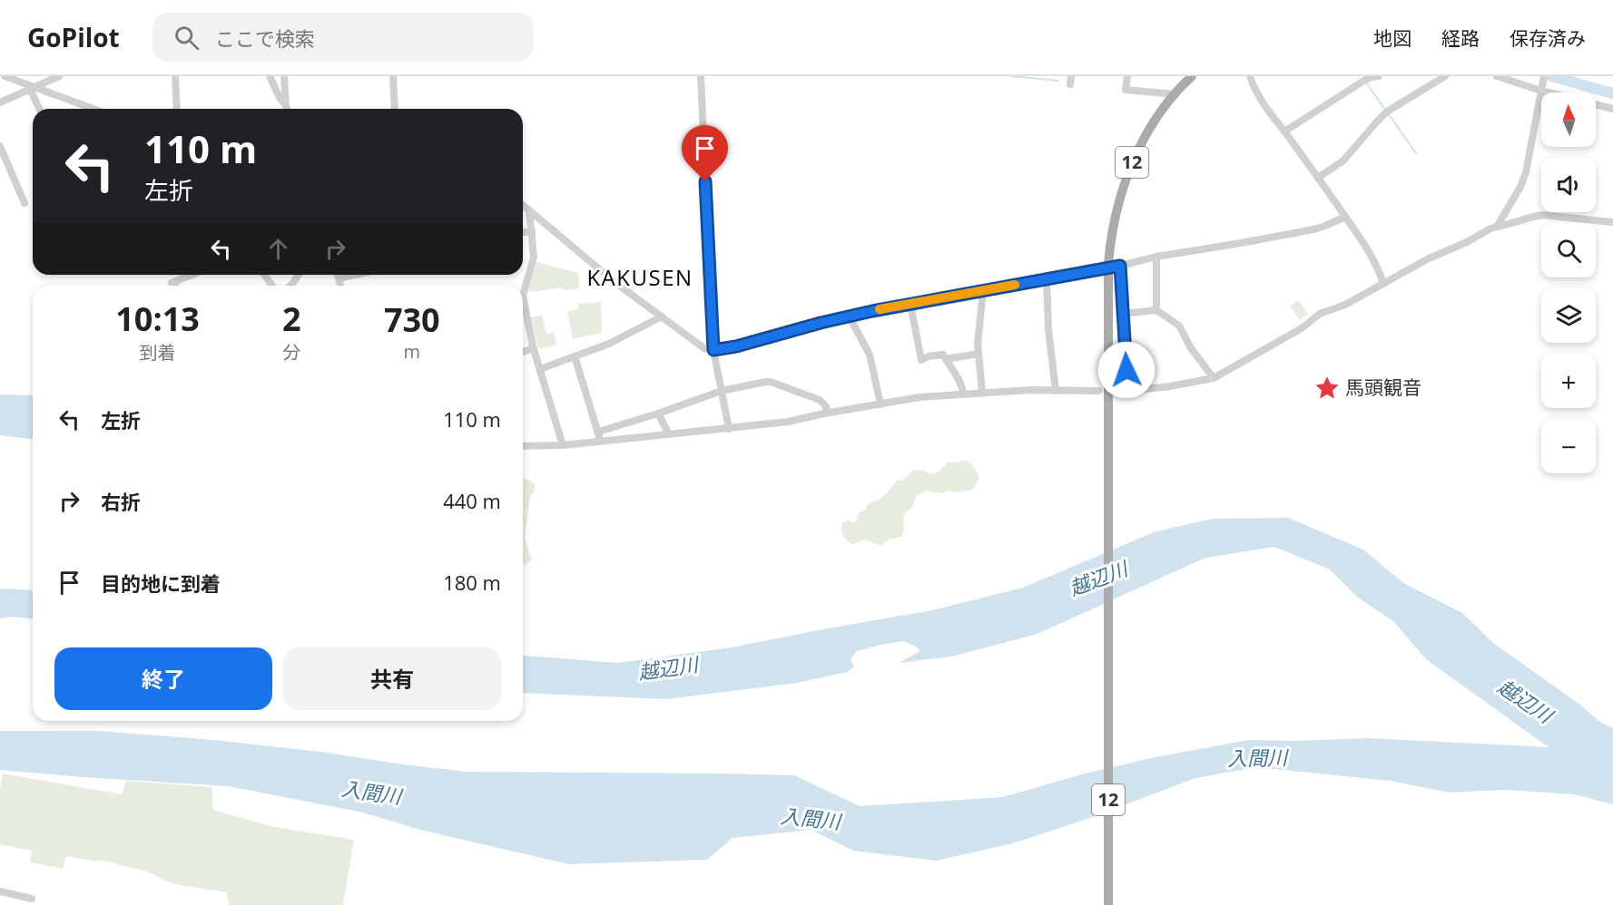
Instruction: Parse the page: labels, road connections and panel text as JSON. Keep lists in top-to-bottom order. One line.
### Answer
{"streets":{"main road":["12"]},"districts":["KAKUSEN"],"water":["越辺川","入間川"],"places":{"place":["馬頭観音"]},"north":"top","page":{"header":"GoPilot","search":"ここで検索","nav":["地図","経路","保存済み"],"map_buttons":["+","−"],"turn":["110 m","左折"],"eta":["10:13","到着","2","分","730","m"],"list":[{"name":"左折","value":"110 m"},{"name":"右折","value":"440 m"},{"name":"目的地に到着","value":"180 m"}],"buttons":["終了","共有"]}}
